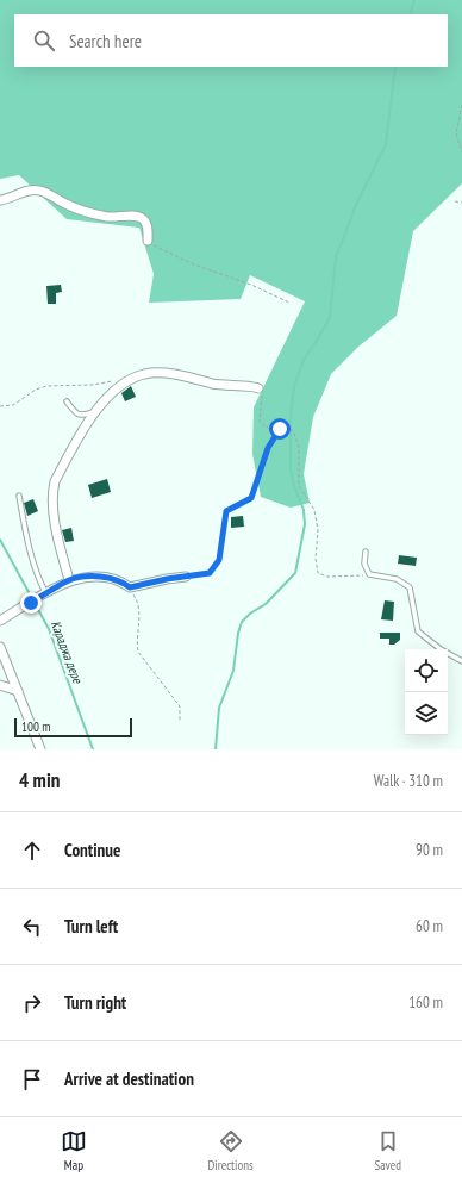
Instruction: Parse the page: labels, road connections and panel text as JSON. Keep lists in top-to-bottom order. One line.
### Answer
{"water":["Караджа дере"],"scale_bar":"100 m","page":{"search":"Search here","scale":"100 m","heading":["4 min","Walk · 310 m"],"list":[["Continue","90 m"],["Turn left","60 m"],["Turn right","160 m"],"Arrive at destination"],"nav":["Map","Directions","Saved"]}}
